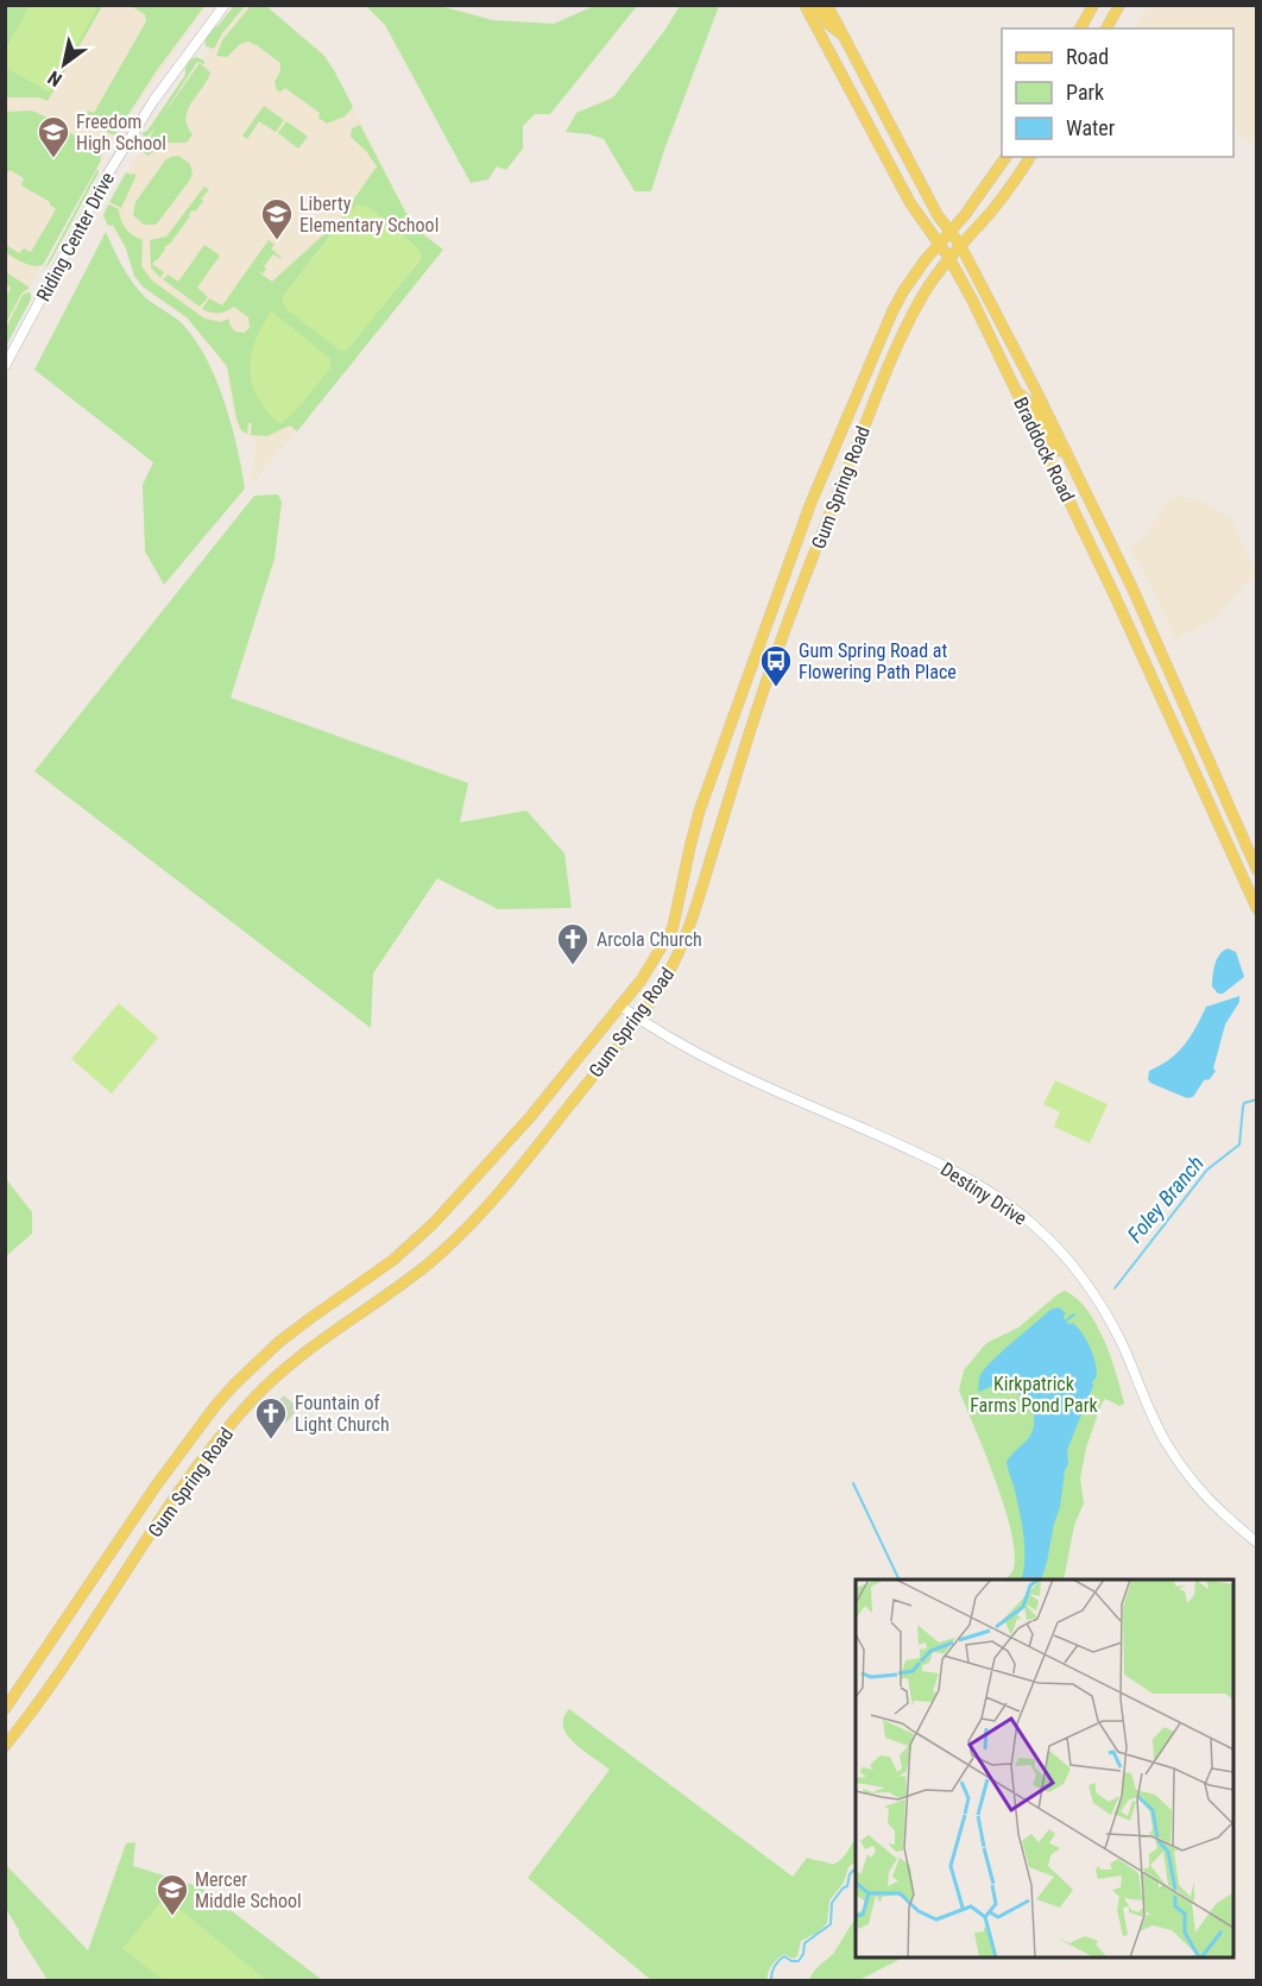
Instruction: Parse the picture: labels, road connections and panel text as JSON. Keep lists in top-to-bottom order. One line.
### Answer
{"streets":{"main road":["Braddock Road","Gum Spring Road"],"street":["Riding Center Drive","Destiny Drive"]},"crossings":[["Braddock Road","Gum Spring Road"],["Gum Spring Road","Destiny Drive"]],"water":["Foley Branch"],"parks":["Kirkpatrick Farms Pond Park"],"places":{"school or university":["Freedom High School","Liberty Elementary School","Mercer Middle School"],"bus stop":["Gum Spring Road at Flowering Path Place"],"church":["Arcola Church","Fountain of Light Church"]},"legend":["Road","Park","Water"],"north":"bottom left"}
